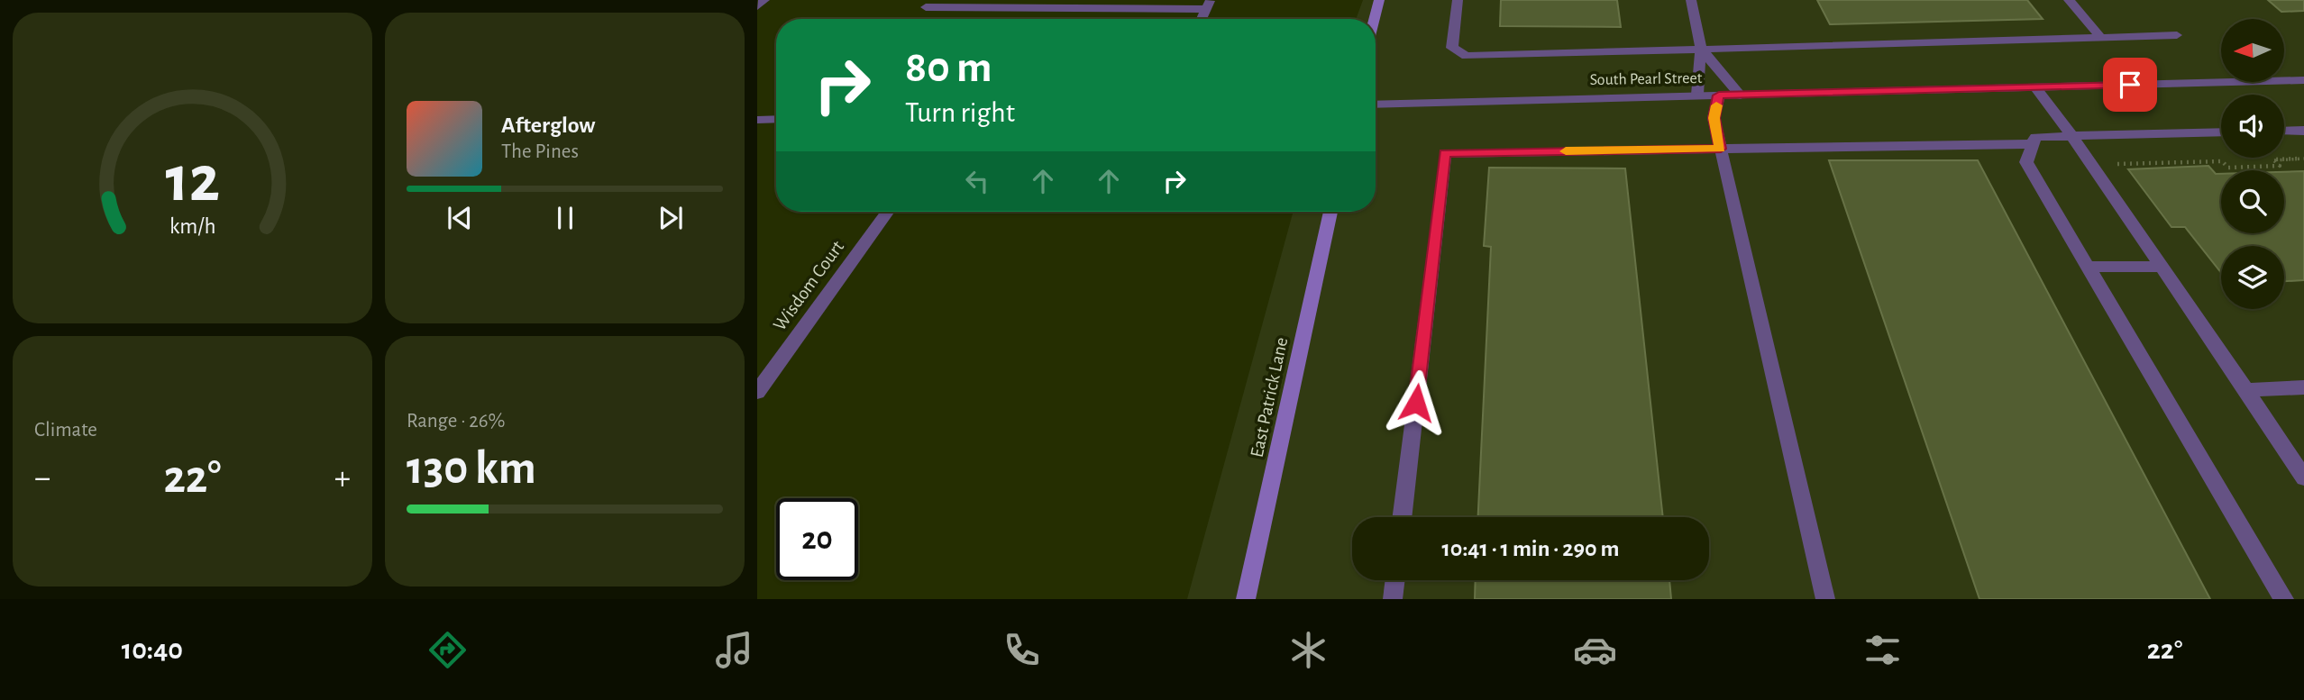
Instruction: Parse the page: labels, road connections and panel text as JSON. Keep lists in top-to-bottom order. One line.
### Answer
{"streets":{"main road":["East Patrick Lane"],"street":["South Pearl Street","Wisdom Court"]},"north":"left","page":{"turn":["80 m","Turn right"],"song":["Afterglow","The Pines"],"tile":["Climate",["Range · 26%","130 km"]],"heat":["−","22°","+"],"limit":"20","trip":"10:41 · 1 min · 290 m","tabs":["10:40","22°"],"gauge":["12","km/h"]}}
